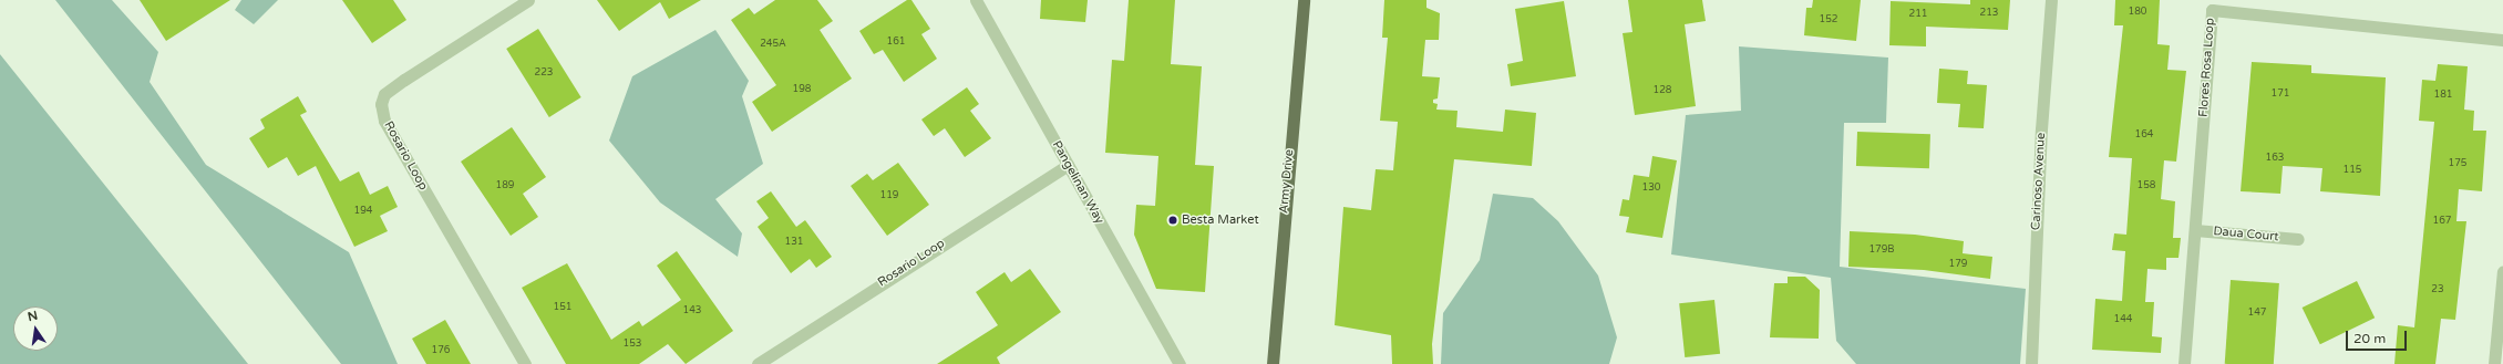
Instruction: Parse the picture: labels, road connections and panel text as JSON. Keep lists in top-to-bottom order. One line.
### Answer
{"streets":{"main road":["Army Drive"],"street":["Flores Rosa Loop","Rosario Loop","Carinoso Avenue","Pangelinan Way","Daua Court"]},"crossings":[["Flores Rosa Loop","Daua Court"],["Rosario Loop","Pangelinan Way"]],"places":["Besta Market"],"house_numbers":["180","213","211","152","161","245A","223","198","128","171","181","164","163","175","115","189","158","130","119","194","167","131","179B","179","23","151","143","147","144","153","176"],"scale_bar":"20 m","north":"top"}
